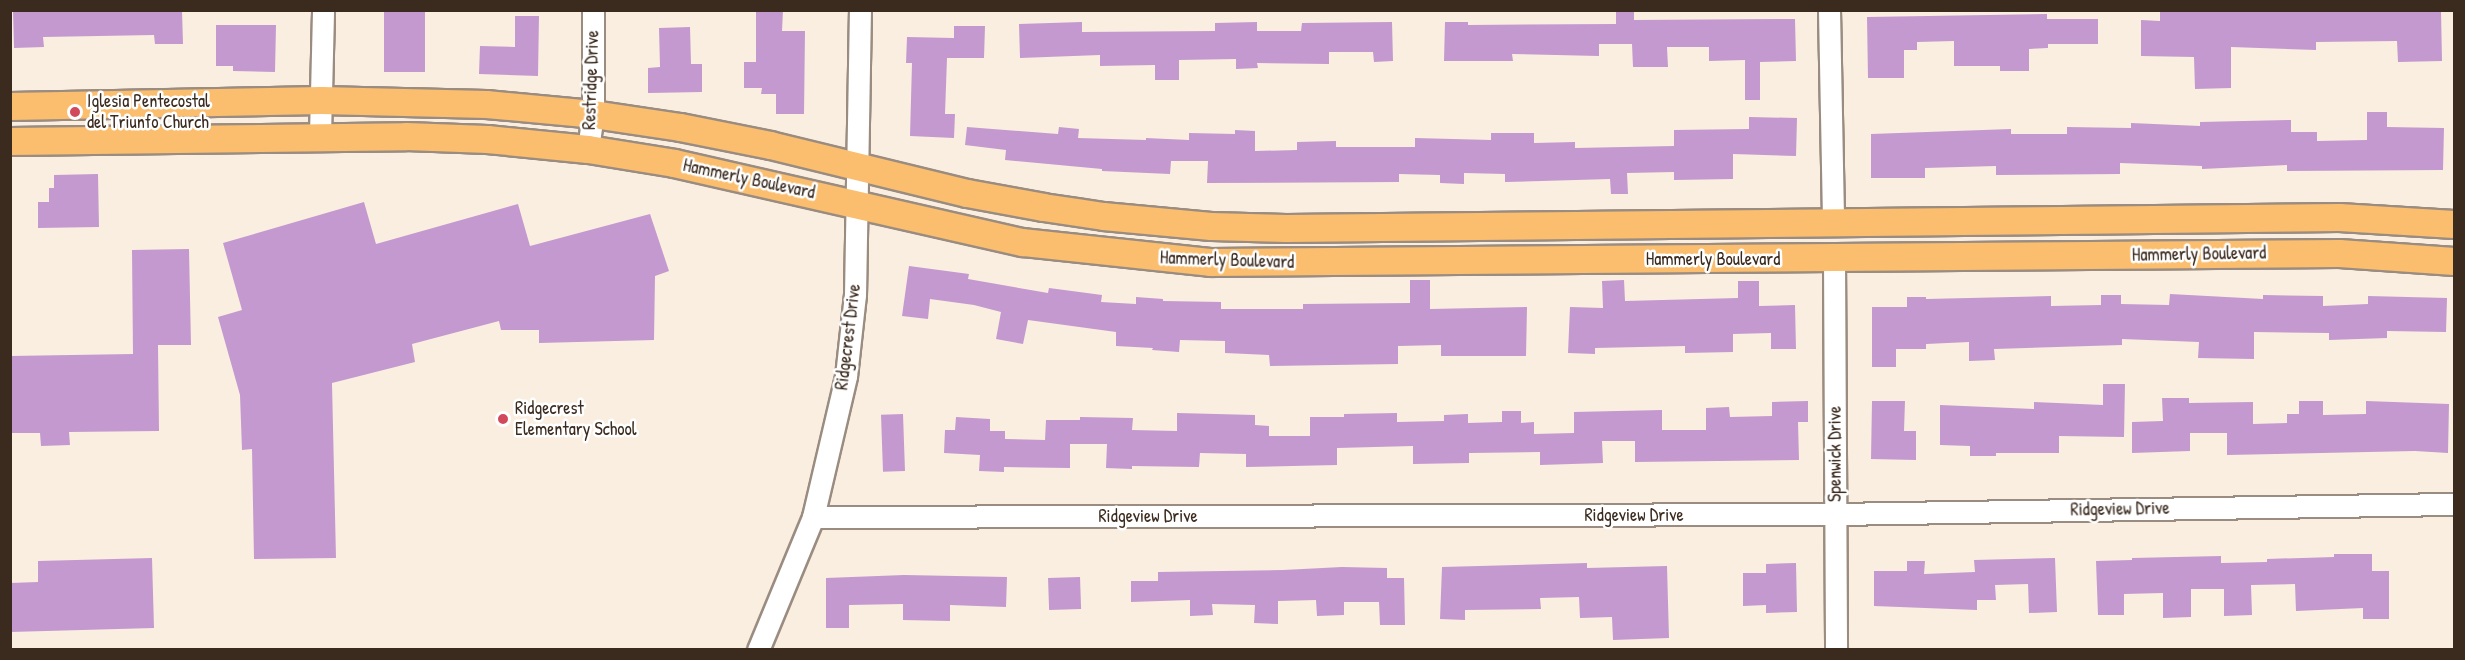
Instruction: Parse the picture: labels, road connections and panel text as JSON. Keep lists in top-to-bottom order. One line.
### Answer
{"streets":{"main road":["Hammerly Boulevard"],"street":["Restridge Drive","Ridgecrest Drive","Spenwick Drive","Ridgeview Drive"]},"crossings":[["Restridge Drive","Hammerly Boulevard"],["Hammerly Boulevard","Ridgecrest Drive"],["Hammerly Boulevard","Spenwick Drive"],["Ridgecrest Drive","Ridgeview Drive"],["Spenwick Drive","Ridgeview Drive"]],"places":["Iglesia Pentecostal del Triunfo Church","Ridgecrest Elementary School"]}
